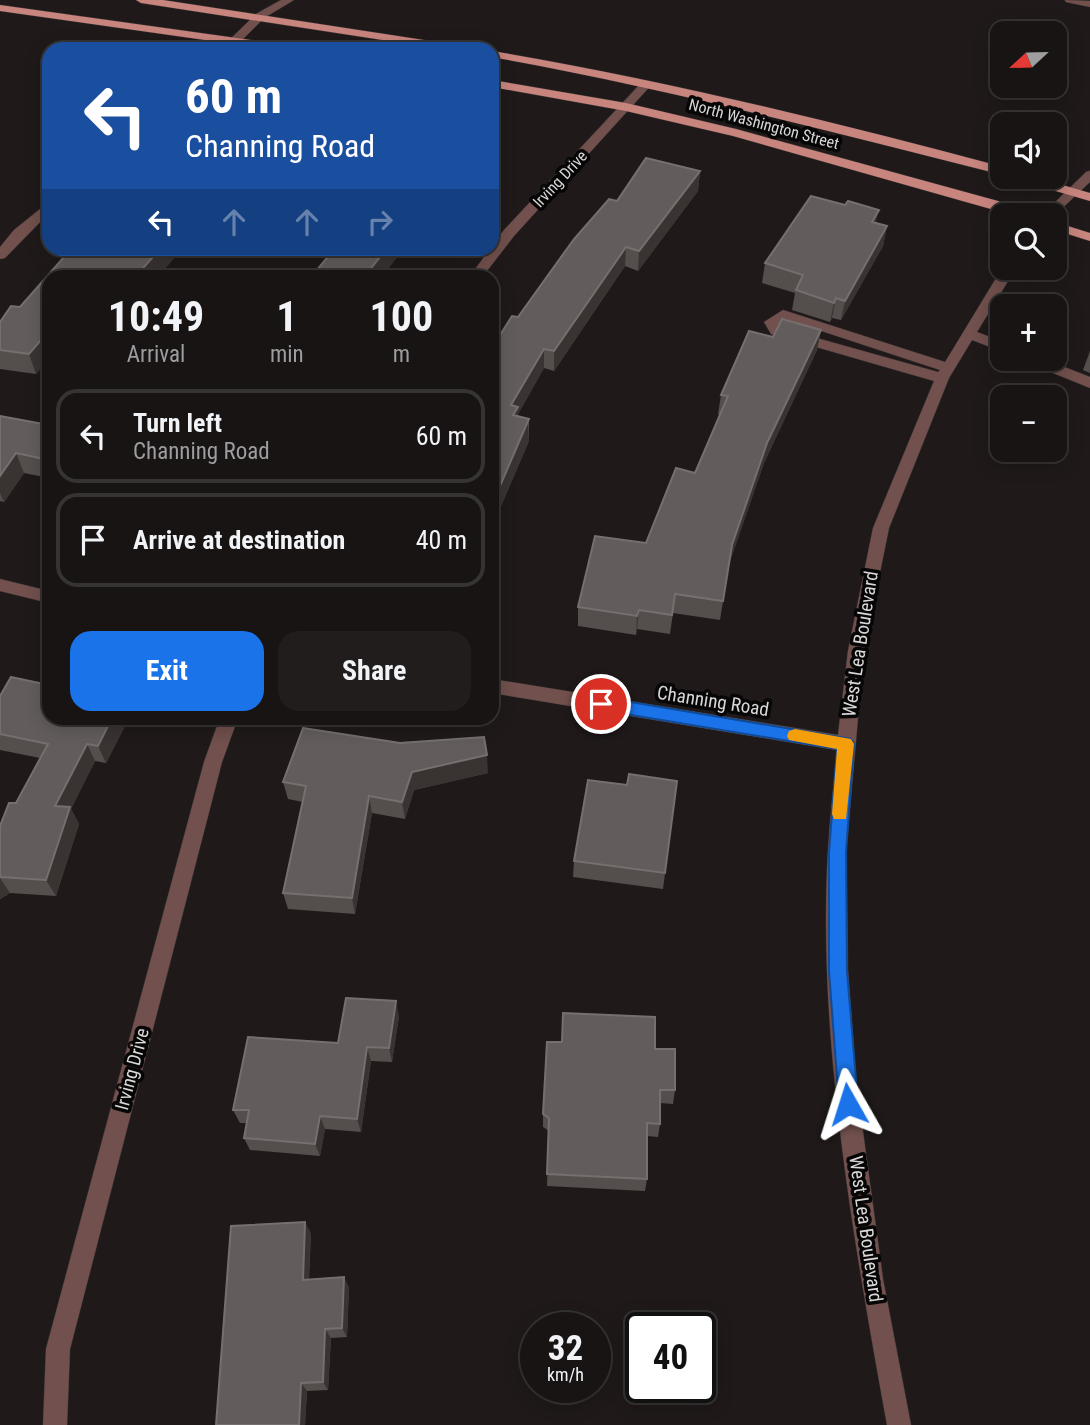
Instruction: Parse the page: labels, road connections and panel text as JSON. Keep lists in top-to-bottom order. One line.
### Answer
{"streets":{"main road":["North Washington Street"],"street":["Irving Drive","West Lea Boulevard","Channing Road"]},"crossings":[["North Washington Street","Irving Drive"],["West Lea Boulevard","Channing Road"]],"north":"left","page":{"map_buttons":["+","−"],"turn":["60 m","Channing Road"],"eta":["10:49","Arrival","1","min","100","m"],"list":[{"name":"Turn left","note":"Channing Road","value":"60 m"},{"name":"Arrive at destination","value":"40 m"}],"buttons":["Exit","Share"],"speed":"32 km/h","limit":"40"}}
